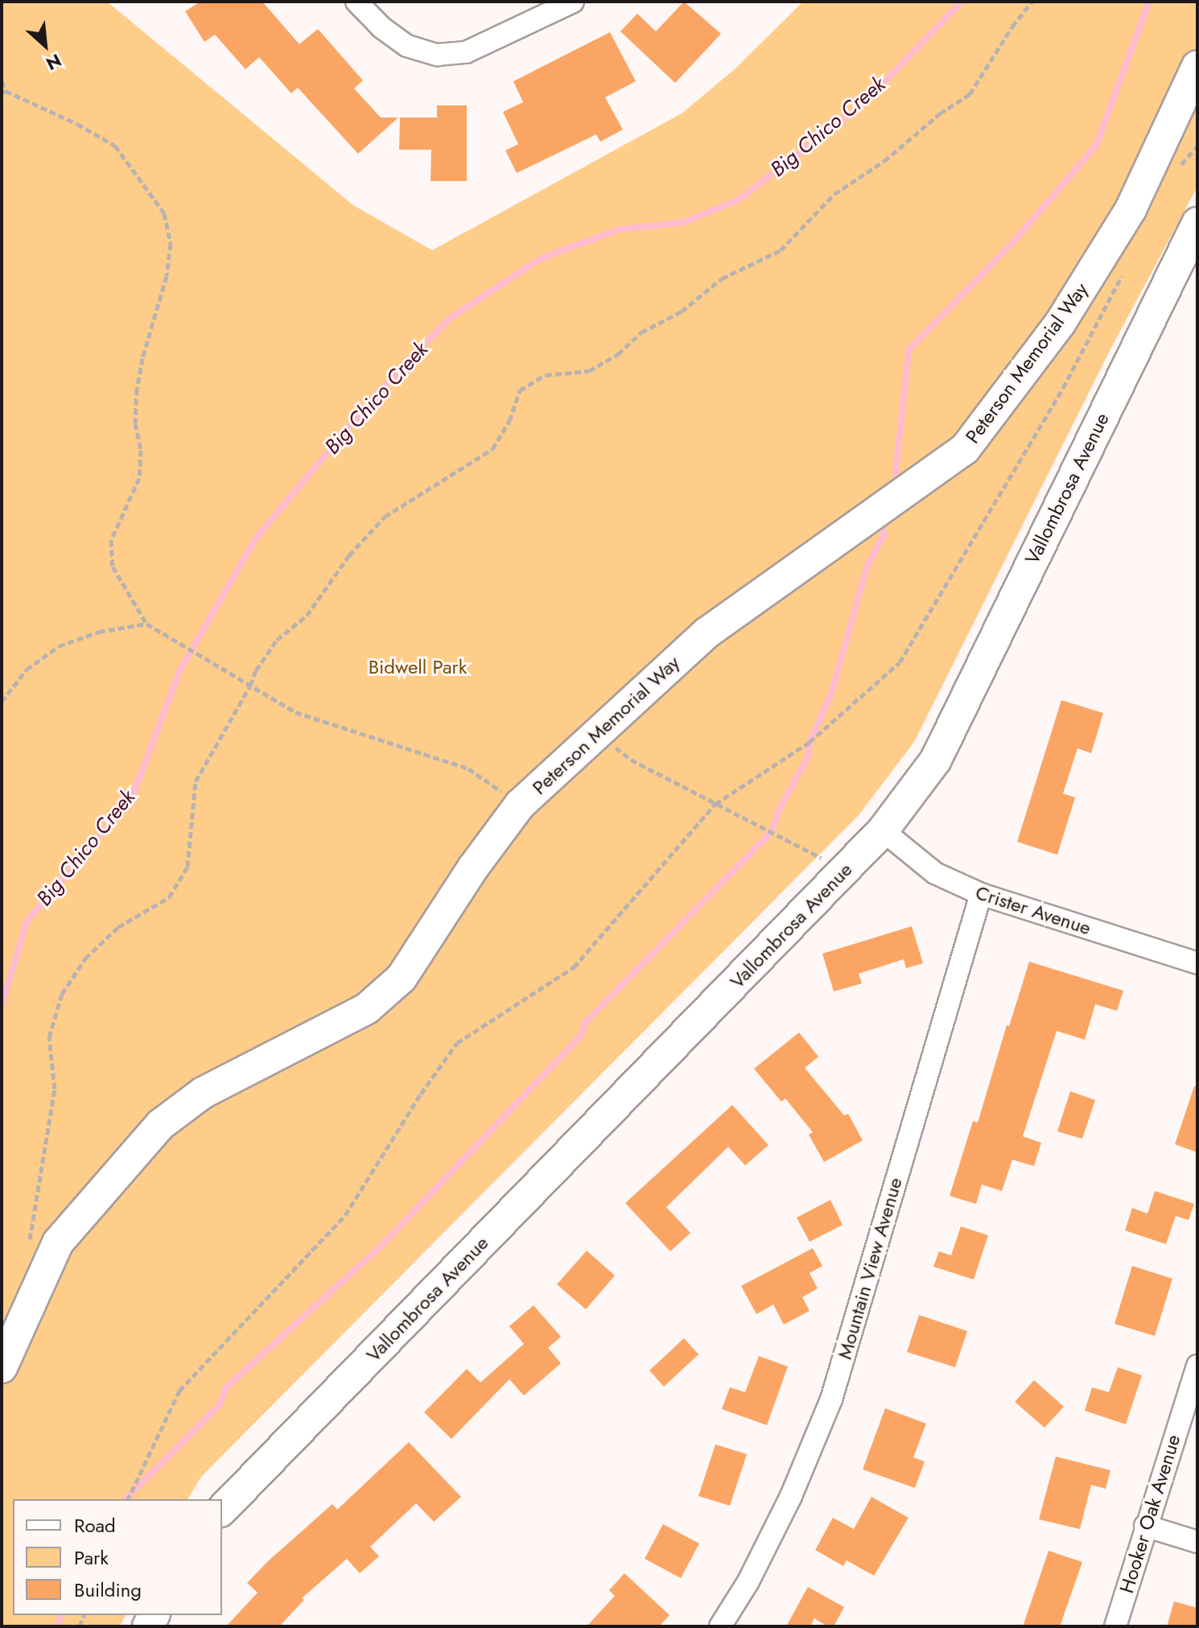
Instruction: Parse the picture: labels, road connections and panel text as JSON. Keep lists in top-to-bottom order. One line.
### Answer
{"streets":{"street":["Peterson Memorial Way","Vallombrosa Avenue","Crister Avenue","Mountain View Avenue","Hooker Oak Avenue"]},"crossings":[["Vallombrosa Avenue","Crister Avenue"],["Crister Avenue","Mountain View Avenue"]],"water":["Big Chico Creek"],"parks":["Bidwell Park"],"legend":["Road","Park","Building"],"north":"bottom right"}
